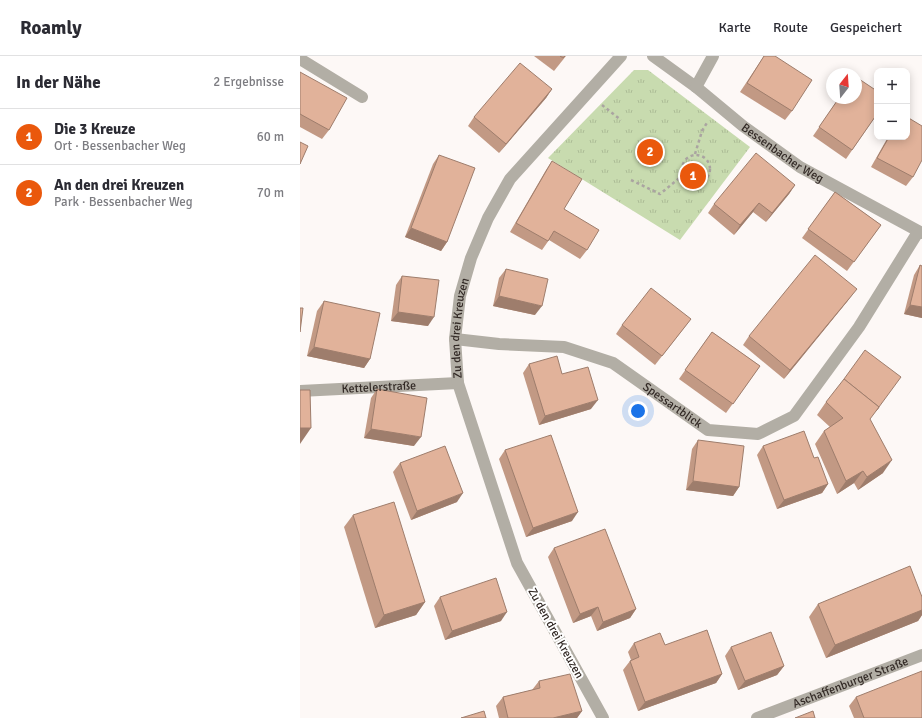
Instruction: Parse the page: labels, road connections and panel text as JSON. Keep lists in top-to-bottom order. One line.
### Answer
{"streets":{"street":["Bessenbacher Weg","Zu den drei Kreuzen","Kettelerstraße","Spessartblick","Aschaffenburger Straße"]},"crossings":[["Bessenbacher Weg","Spessartblick"],["Zu den drei Kreuzen","Kettelerstraße"],["Zu den drei Kreuzen","Spessartblick"]],"north":"top","page":{"header":"Roamly","nav":["Karte","Route","Gespeichert"],"heading":["In der Nähe","2 Ergebnisse"],"map_buttons":["+","−"],"list":[{"mark":"1","name":"Die 3 Kreuze","note":"Ort · Bessenbacher Weg","value":"60 m"},{"mark":"2","name":"An den drei Kreuzen","note":"Park · Bessenbacher Weg","value":"70 m"}],"pins":["2","1"]}}
